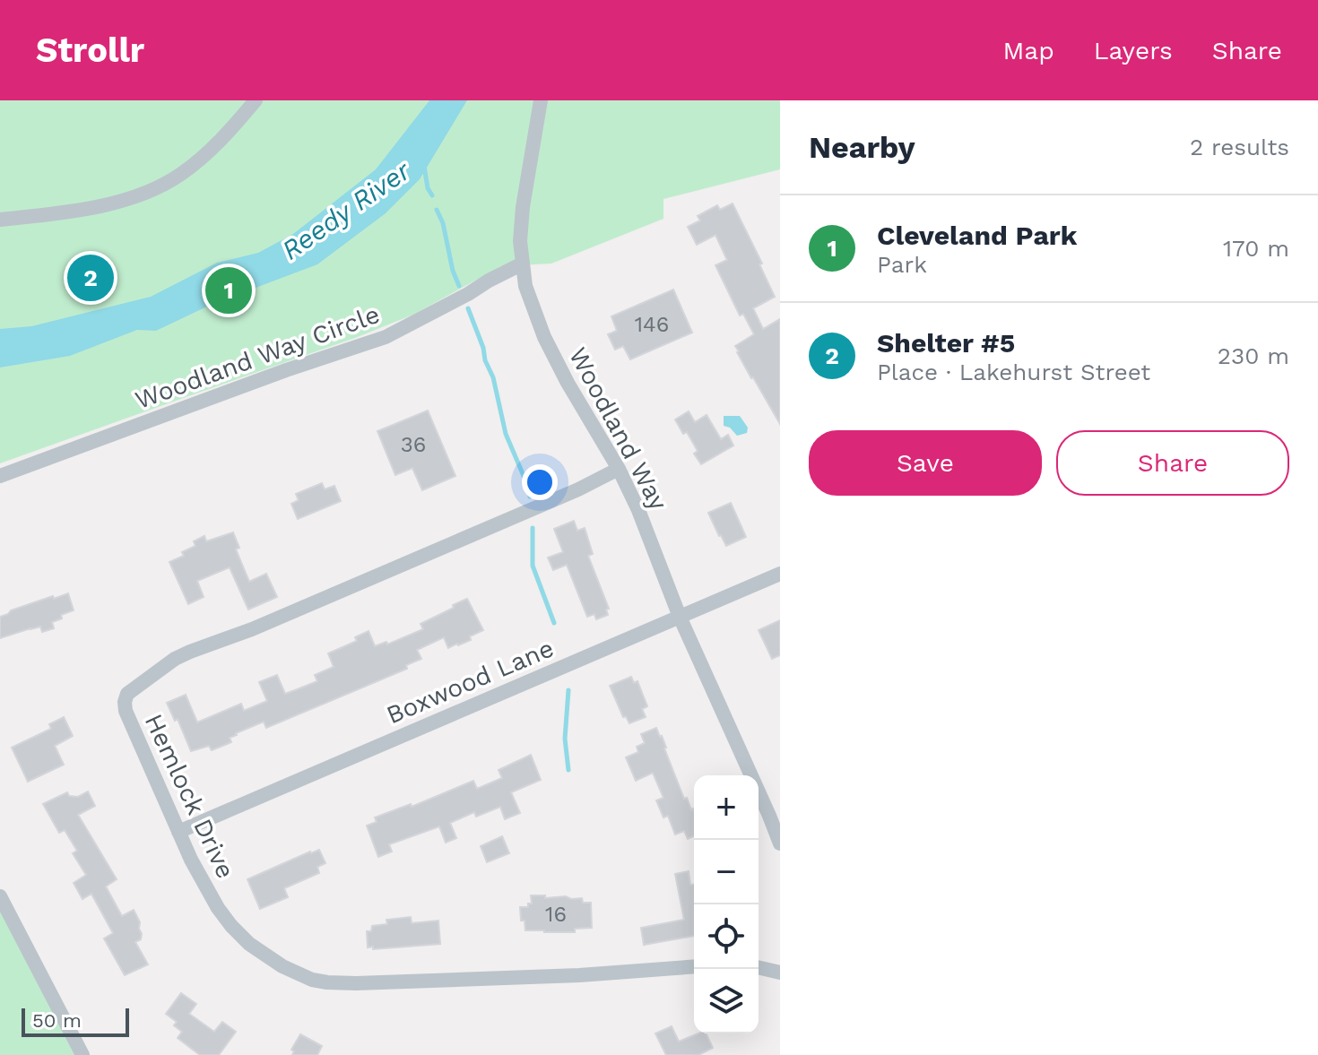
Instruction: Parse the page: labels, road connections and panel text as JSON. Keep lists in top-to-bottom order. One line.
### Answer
{"streets":{"street":["Woodland Way Circle","Woodland Way","Boxwood Lane","Hemlock Drive"]},"crossings":[["Woodland Way Circle","Woodland Way"],["Woodland Way","Boxwood Lane"],["Woodland Way","Hemlock Drive"],["Boxwood Lane","Hemlock Drive"]],"water":["Reedy River"],"house_numbers":["146","36","16"],"scale_bar":"50 m","page":{"header":"Strollr","nav":["Map","Layers","Share"],"heading":["Nearby","2 results"],"list":[{"mark":"1","name":"Cleveland Park","note":"Park","value":"170 m"},{"mark":"2","name":"Shelter #5","note":"Place · Lakehurst Street","value":"230 m"}],"pins":["2","1"],"buttons":["Save","Share"],"map_buttons":["+","−"],"scale":"50 m"}}
